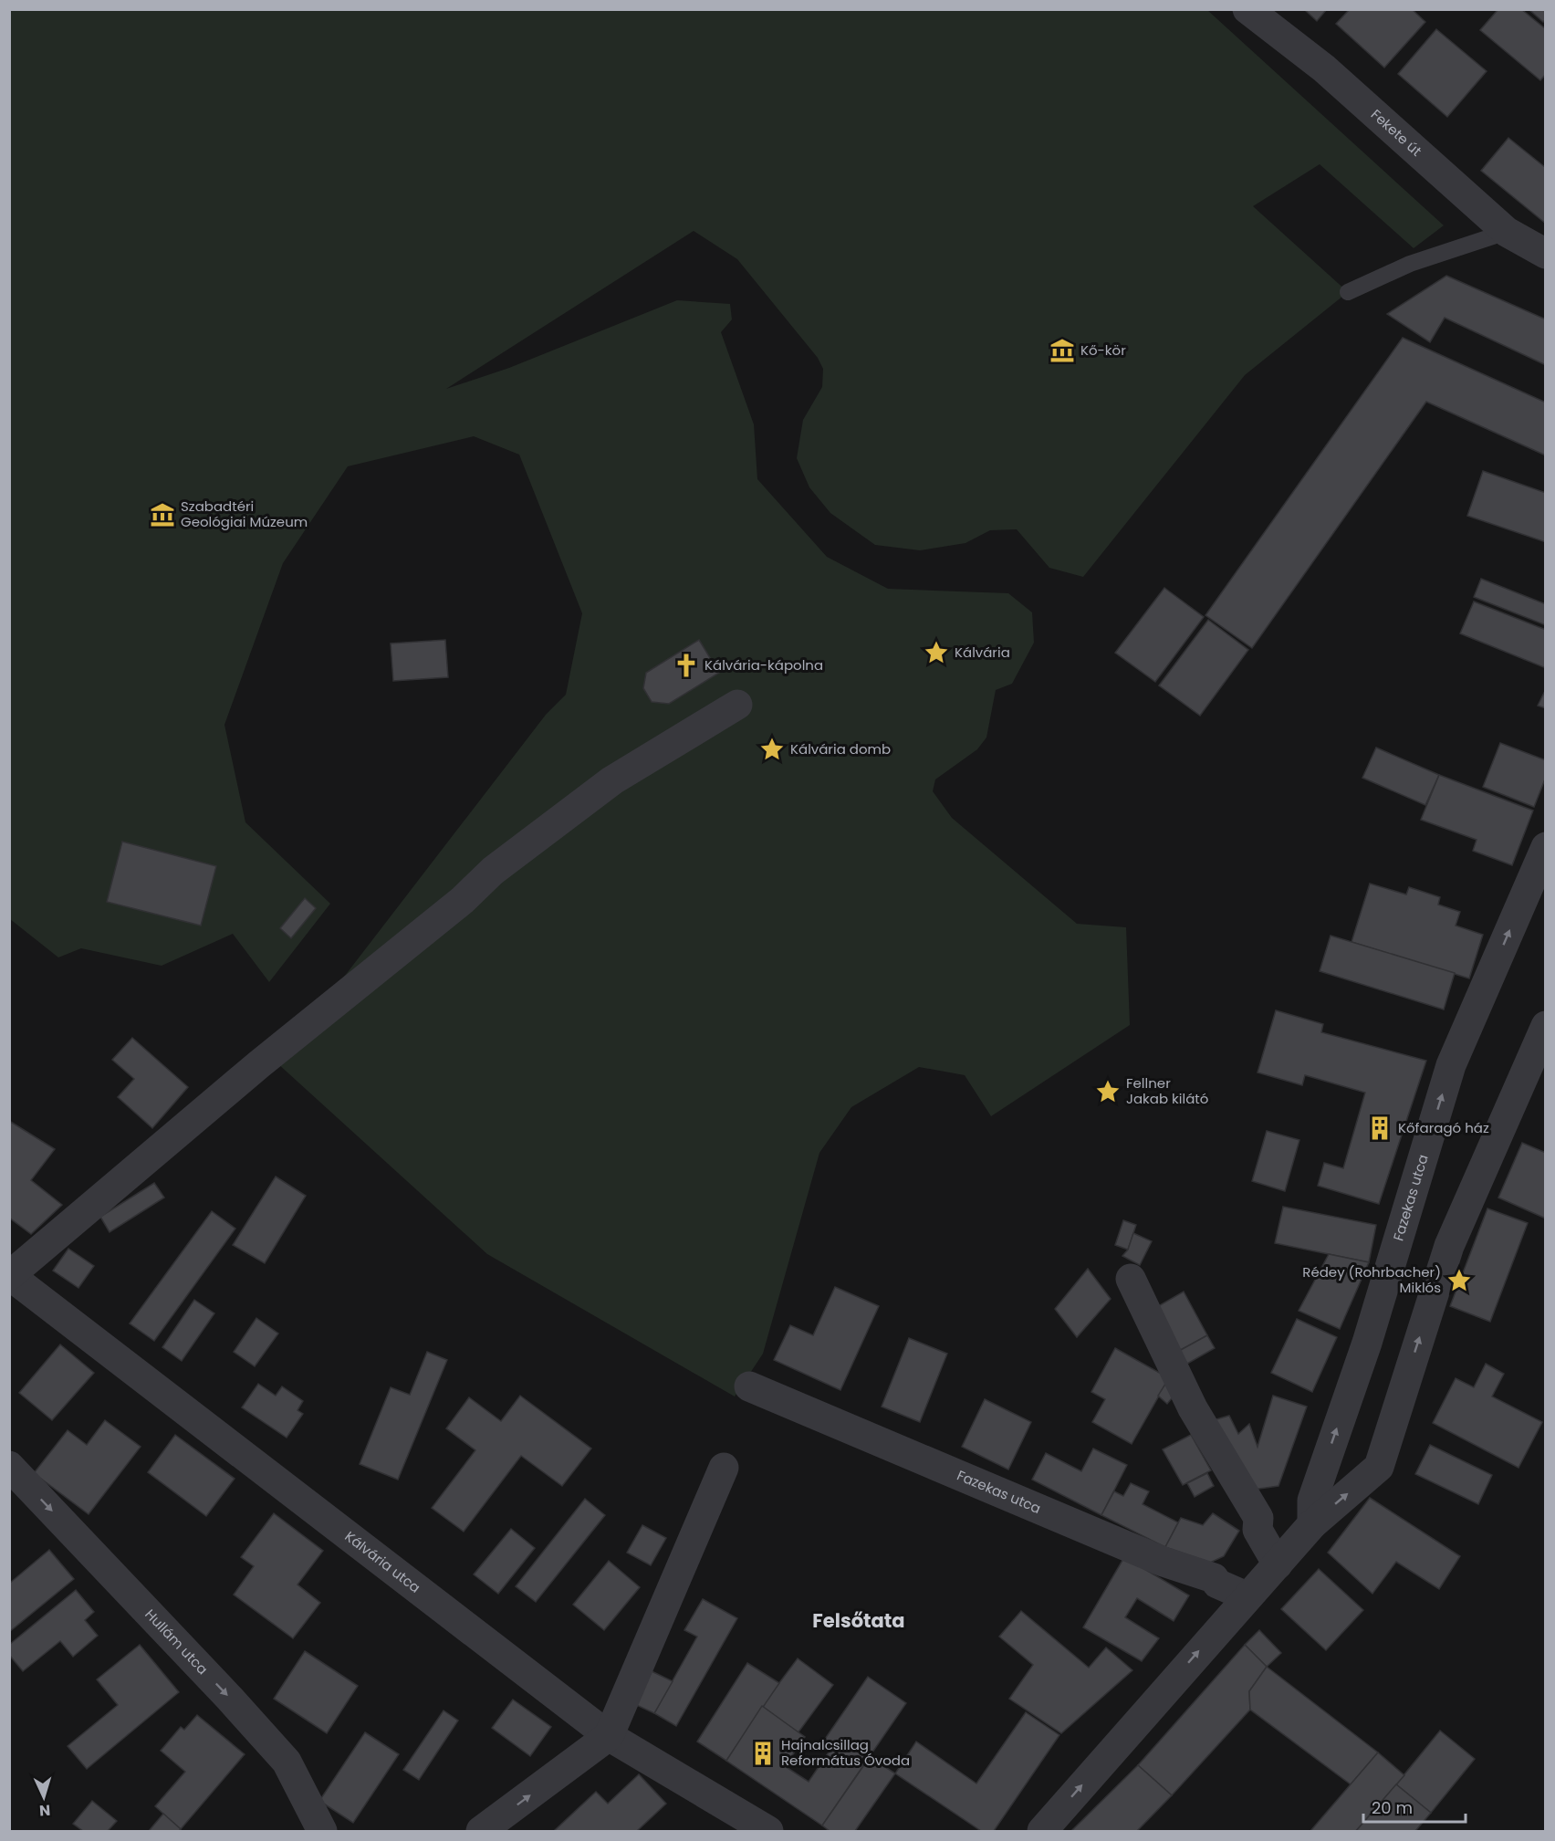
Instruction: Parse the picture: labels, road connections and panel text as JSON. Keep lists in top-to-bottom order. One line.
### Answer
{"streets":{"street":["Fekete út","Fazekas utca","Kálvária utca","Hullám utca"]},"one_way":["Hullám utca"],"districts":["Felsőtata"],"places":{"museum":["Kő-kör","Szabadtéri Geológiai Múzeum"],"place":["Kálvária","Kálvária domb","Fellner Jakab kilátó","Rédey (Rohrbacher) Miklós"],"church":["Kálvária-kápolna"],"building":["Kőfaragó ház","Hajnalcsillag Református Óvoda"]},"scale_bar":"20 m","north":"bottom"}
